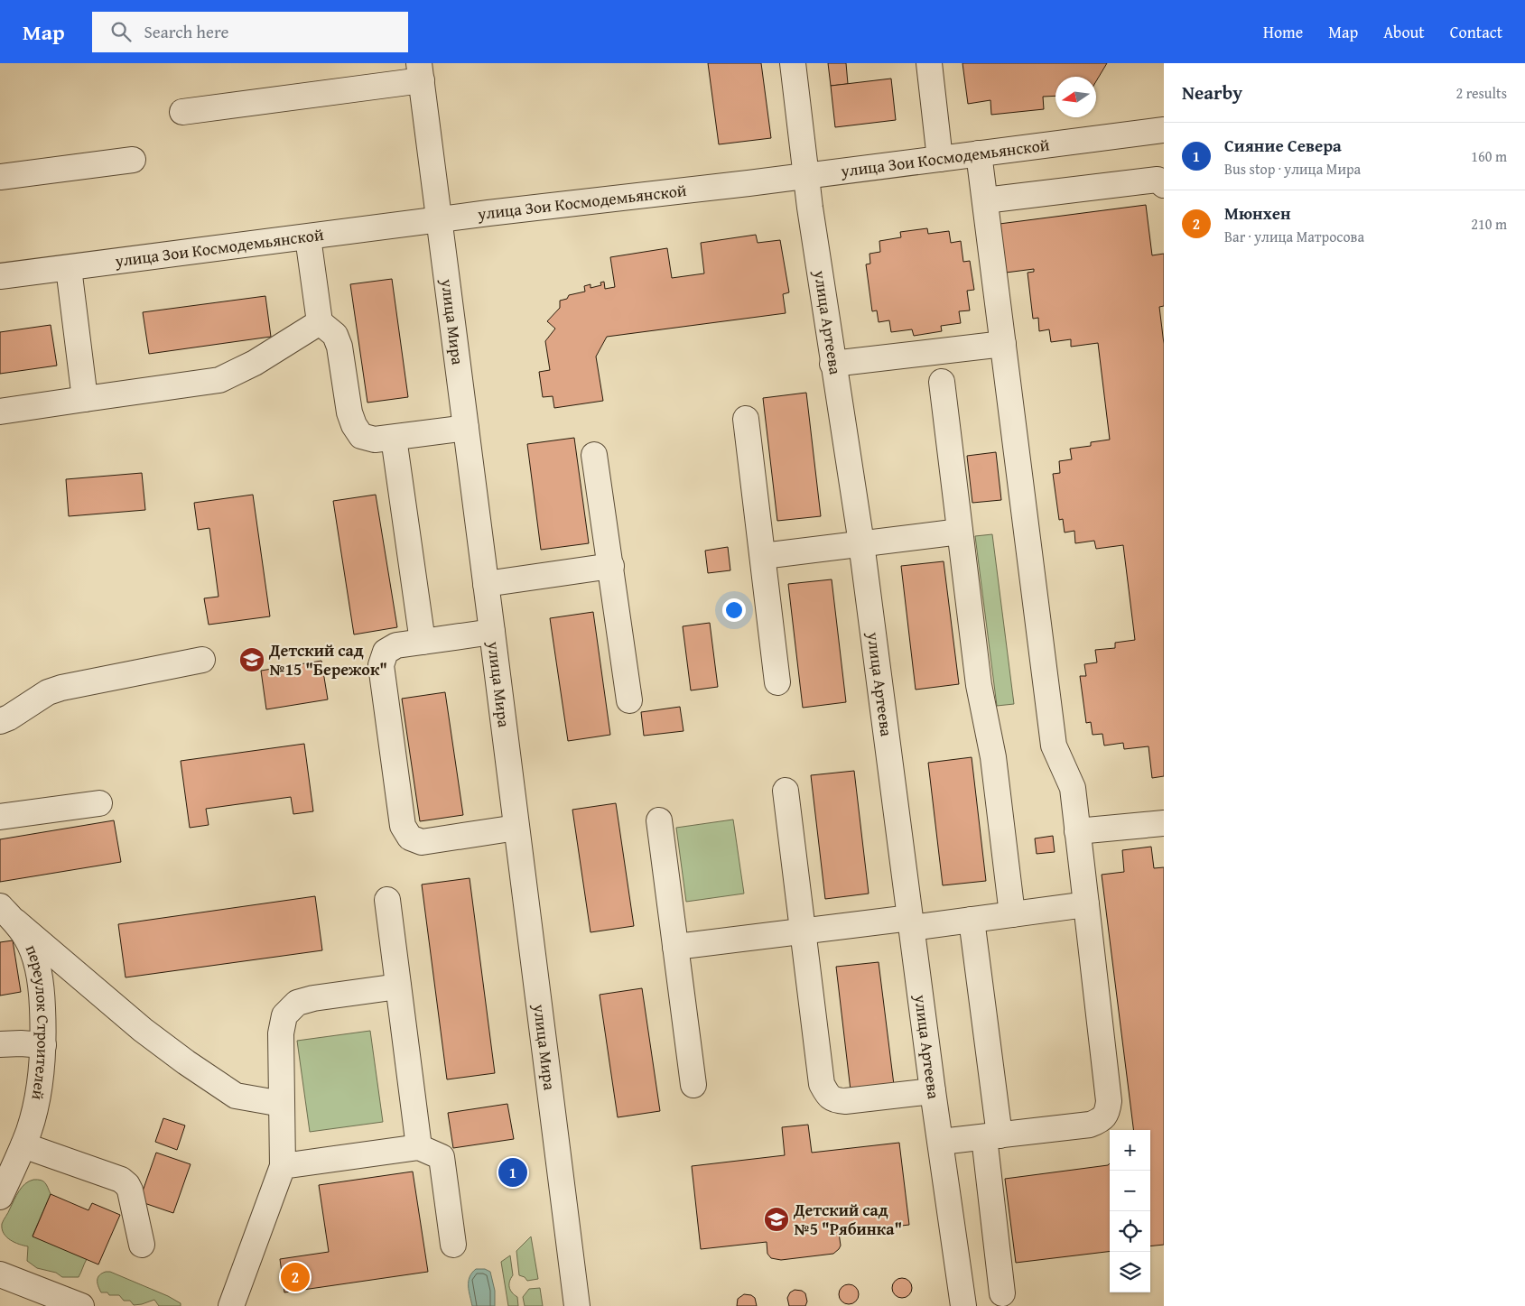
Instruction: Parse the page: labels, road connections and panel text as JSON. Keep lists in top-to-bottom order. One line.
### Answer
{"streets":{"street":["улица Зои Космодемьянской","улица Мира","улица Артеева","переулок Строителей"]},"crossings":[["улица Зои Космодемьянской","улица Мира"],["улица Зои Космодемьянской","улица Артеева"]],"places":{"school or university":["Детский сад №15 \"Бережок\"","Детский сад №5 \"Рябинка\""]},"north":"left","page":{"header":"Map","search":"Search here","nav":["Home","Map","About","Contact"],"heading":["Nearby","2 results"],"list":[{"mark":"1","name":"Сияние Cевера","note":"Bus stop · улица Мира","value":"160 m"},{"mark":"2","name":"Мюнхен","note":"Bar · улица Матросова","value":"210 m"}],"map_buttons":["+","−"],"pins":["1","2"]}}
